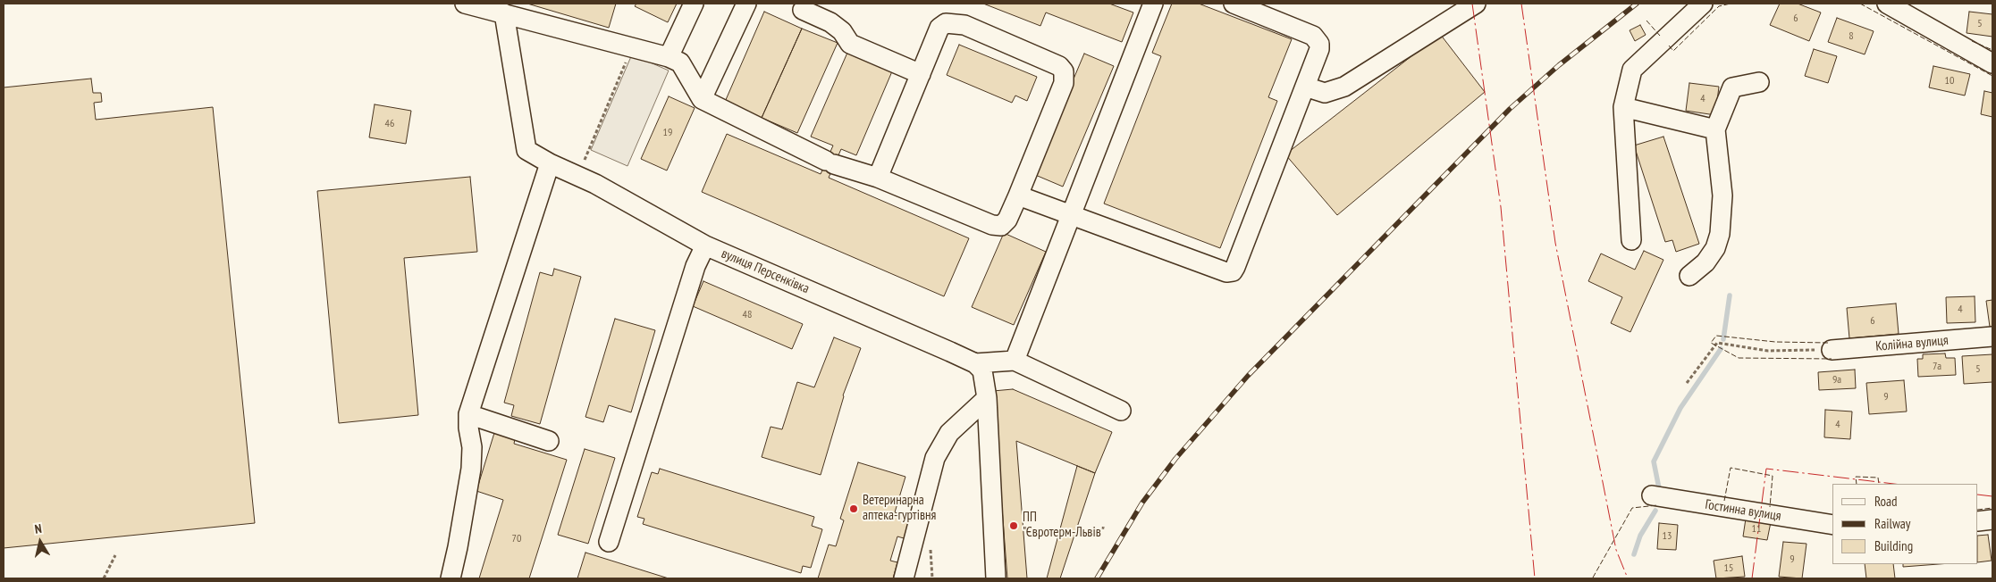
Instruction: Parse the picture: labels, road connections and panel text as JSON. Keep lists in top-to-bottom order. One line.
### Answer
{"streets":{"street":["вулиця Персенківка","Колійна вулиця","Гостинна вулиця"]},"places":["Ветеринарна аптека-гуртівня","ПП \"Євротерм-Львів\""],"house_numbers":["6","5","8","10","4","46","19","4","48","6","7а","5","9а","9","4","11","13","70","9","15"],"legend":["Road","Railway","Building"],"north":"top"}
